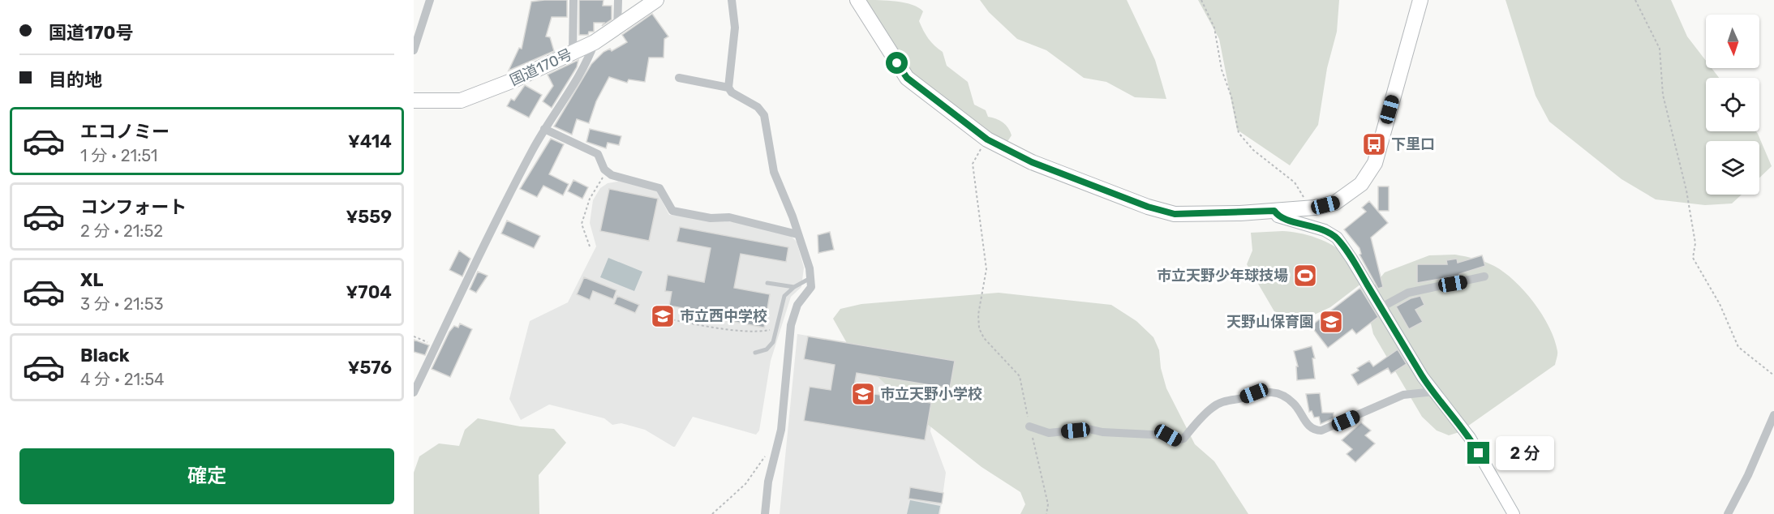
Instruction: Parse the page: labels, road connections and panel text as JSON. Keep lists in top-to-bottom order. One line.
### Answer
{"streets":{"highway":["国道170号"]},"places":{"bus stop":["下里口"],"sports":["市立天野少年球技場"],"school or university":["市立西中学校","天野山保育園","市立天野小学校"]},"north":"bottom","page":{"banner":["国道170号","目的地"],"list":[{"name":"エコノミー","note":"1 分 · 21:51","value":"¥414"},{"name":"コンフォート","note":"2 分 · 21:52","value":"¥559"},{"name":"XL","note":"3 分 · 21:53","value":"¥704"},{"name":"Black","note":"4 分 · 21:54","value":"¥576"}],"bubble":"2 分","buttons":"確定"}}
